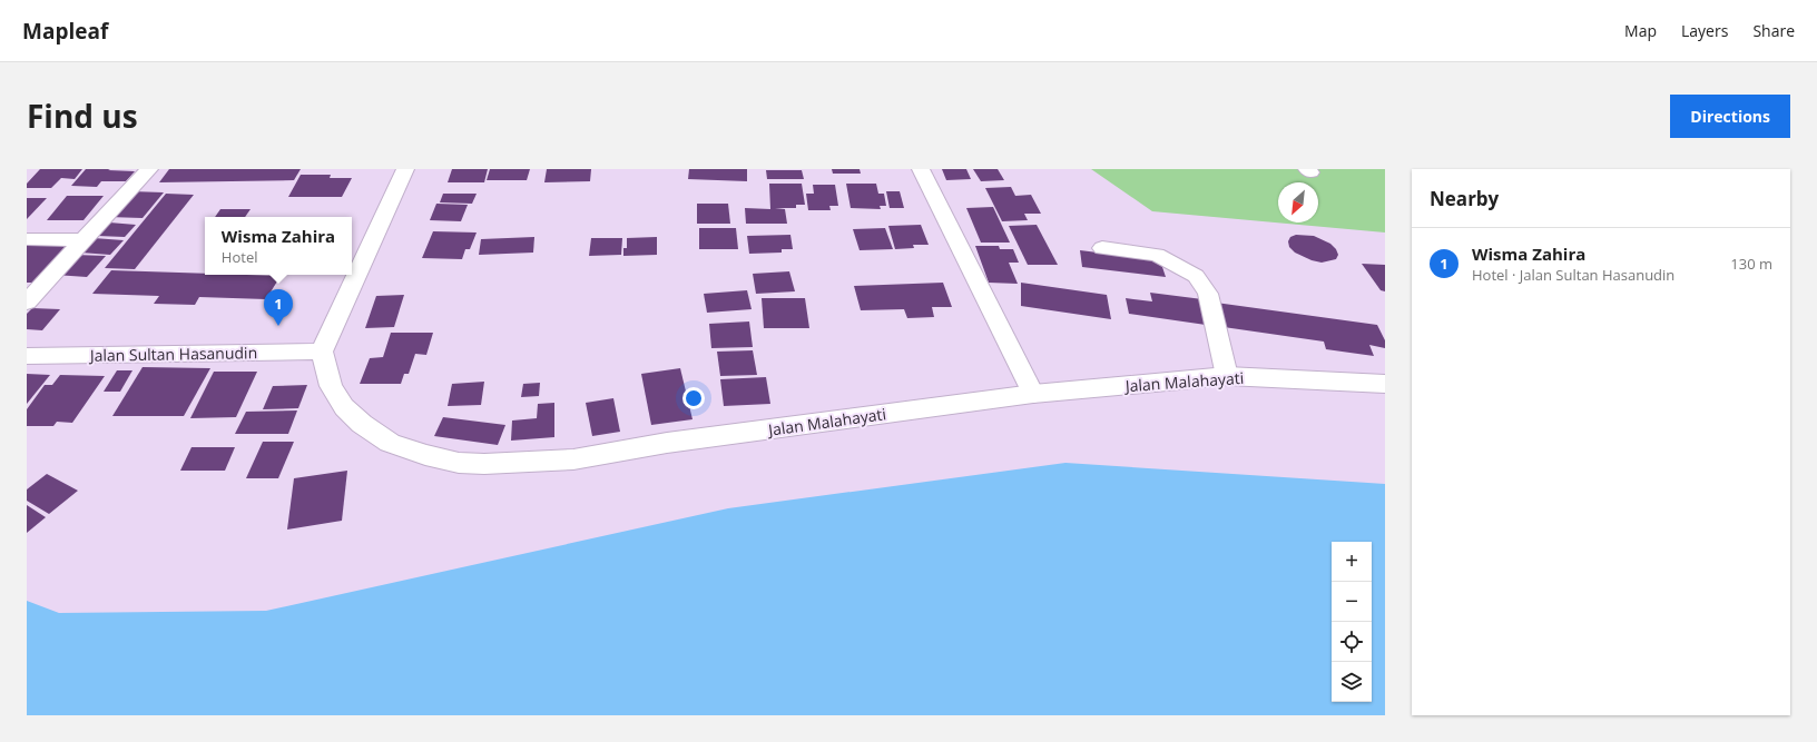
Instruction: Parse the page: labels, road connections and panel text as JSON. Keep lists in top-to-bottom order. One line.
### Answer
{"streets":{"main road":["Jalan Sultan Hasanudin","Jalan Malahayati"]},"crossings":[["Jalan Sultan Hasanudin","Jalan Malahayati"]],"north":"bottom left","page":{"header":"Mapleaf","nav":["Map","Layers","Share"],"title":"Find us","buttons":"Directions","heading":"Nearby","popup":["Wisma Zahira","Hotel"],"list":[{"mark":"1","name":"Wisma Zahira","note":"Hotel · Jalan Sultan Hasanudin","value":"130 m"}],"pins":"1","map_buttons":["+","−"]}}
